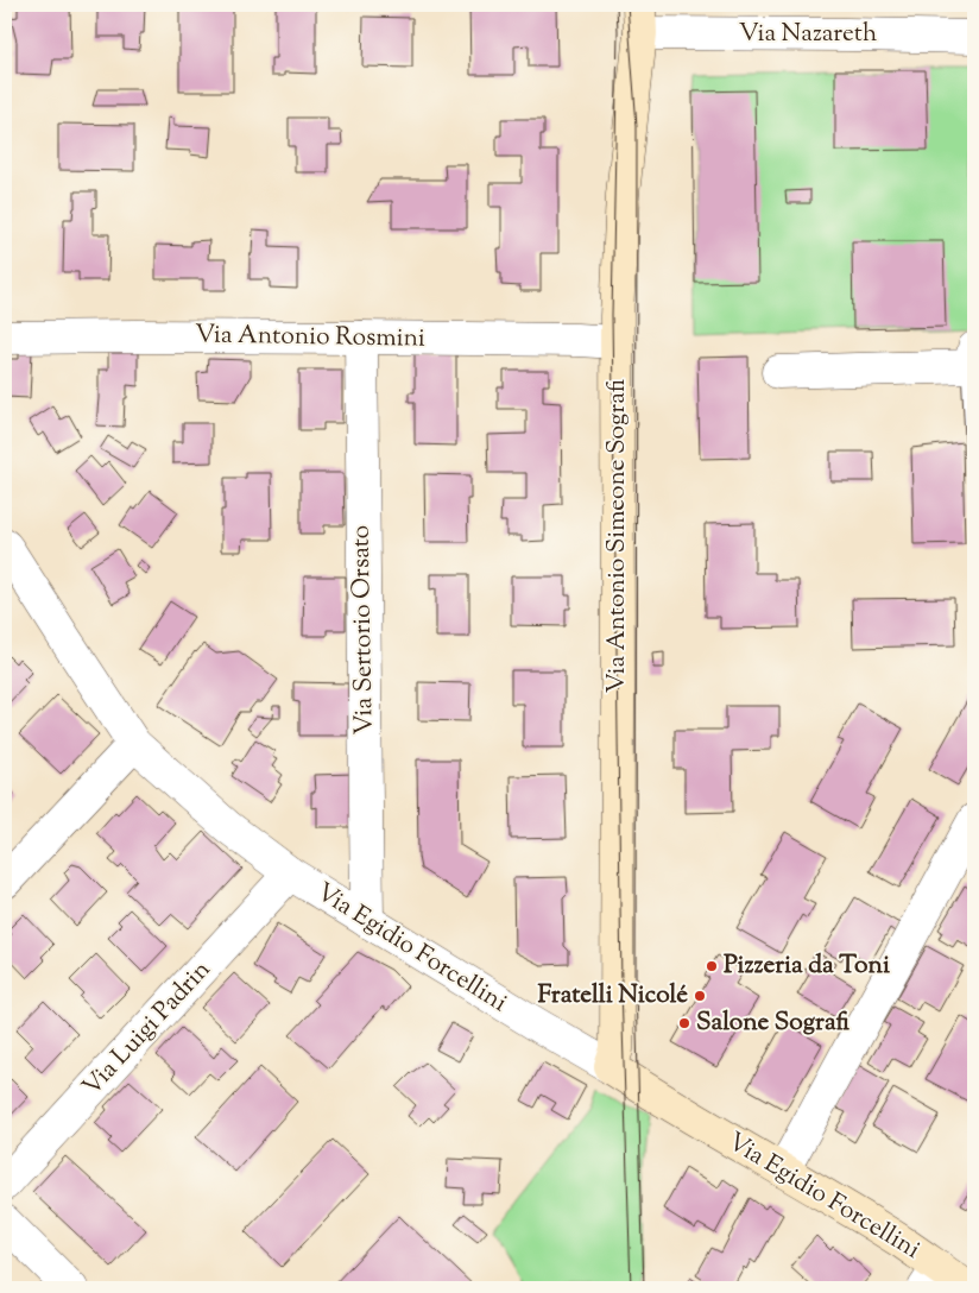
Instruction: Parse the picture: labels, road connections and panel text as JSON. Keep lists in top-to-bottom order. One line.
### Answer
{"streets":{"street":["Via Nazareth","Via Antonio Rosmini","Via Antonio Simeone Sografi","Via Sertorio Orsato","Via Egidio Forcellini","Via Luigi Padrin"]},"crossings":[["Via Nazareth","Via Antonio Simeone Sografi"],["Via Antonio Rosmini","Via Antonio Simeone Sografi"],["Via Antonio Rosmini","Via Sertorio Orsato"],["Via Antonio Simeone Sografi","Via Egidio Forcellini"],["Via Sertorio Orsato","Via Egidio Forcellini"],["Via Egidio Forcellini","Via Luigi Padrin"]],"places":["Pizzeria da Toni","Fratelli Nicolé","Salone Sografi"]}
